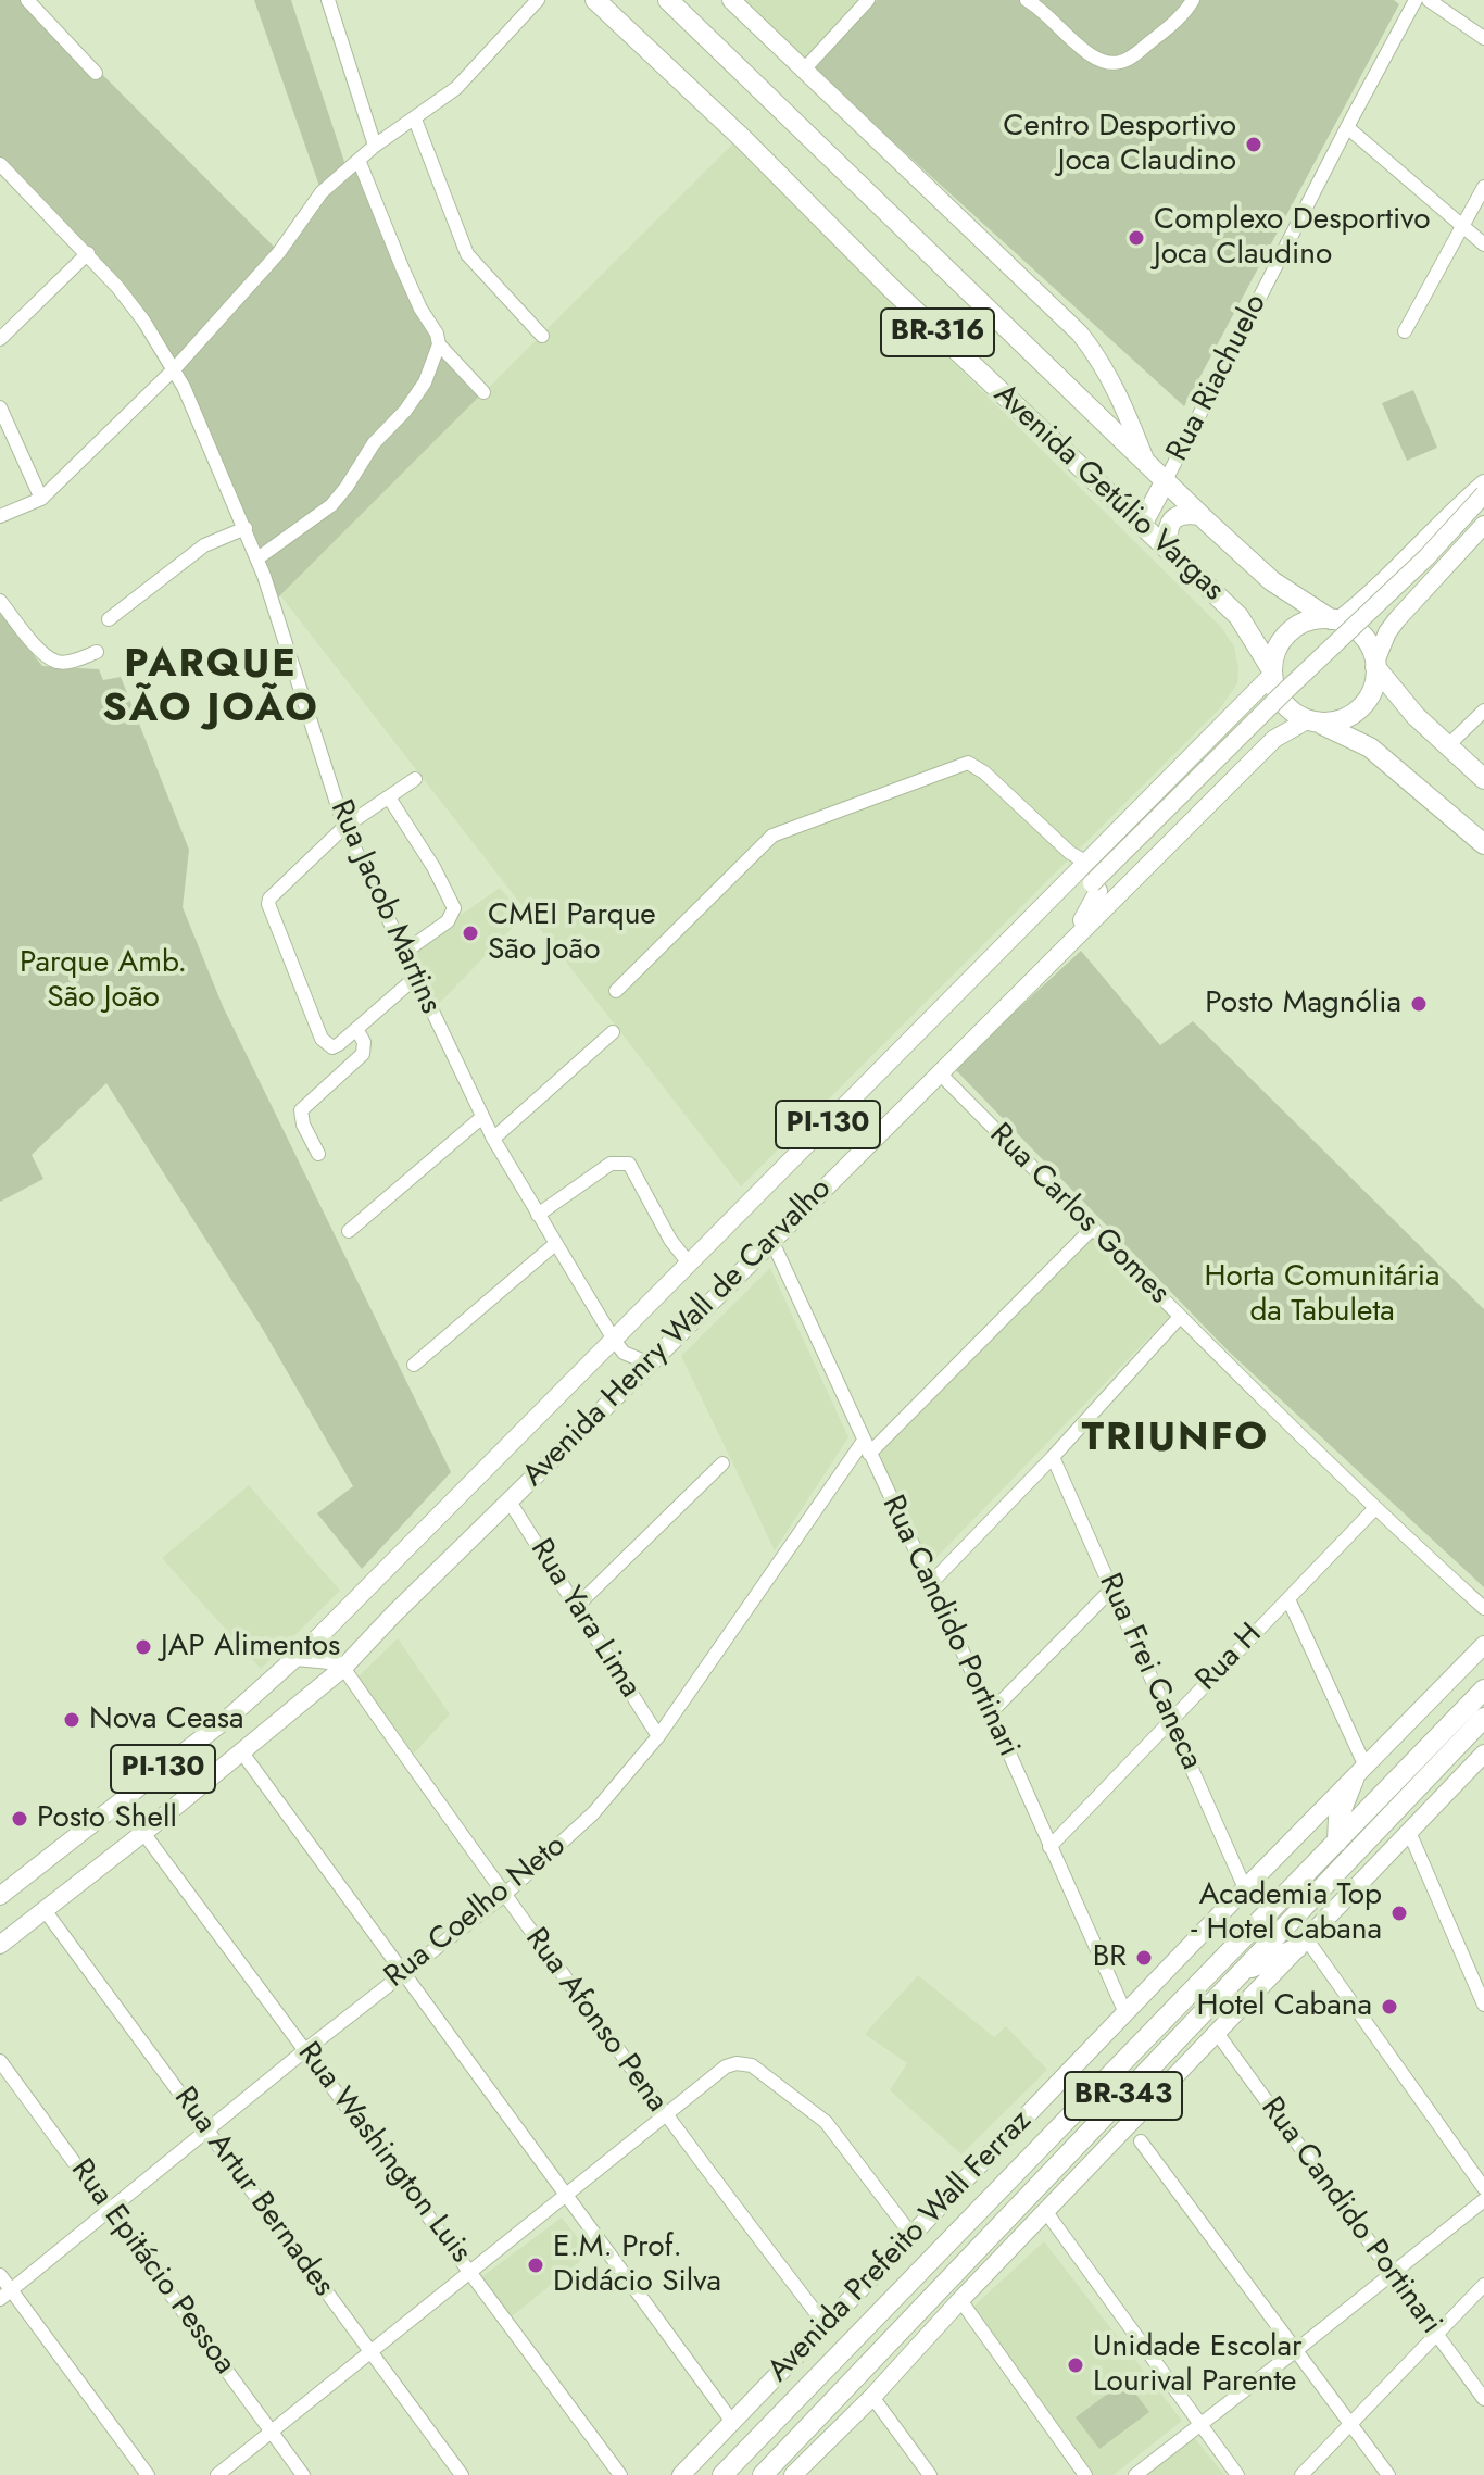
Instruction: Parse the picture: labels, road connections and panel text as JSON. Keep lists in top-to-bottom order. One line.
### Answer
{"streets":{"highway":["BR-316","Avenida Getúlio Vargas","Avenida Henry Wall de Carvalho","BR-343","Avenida Prefeito Wall Ferraz"],"main road":["PI-130"],"street":["Rua Riachuelo","Rua Jacob Martins","Rua Carlos Gomes","Rua Yara Lima","Rua Candido Portinari","Rua H","Rua Frei Caneca","Rua Coelho Neto","Rua Afonso Pena","Rua Washington Luis","Rua Artur Bernades","Rua Epitácio Pessoa"]},"crossings":[["Rua Riachuelo","Avenida Getúlio Vargas"],["Avenida Getúlio Vargas","Avenida Henry Wall de Carvalho"],["Rua Jacob Martins","Avenida Henry Wall de Carvalho"],["Rua Carlos Gomes","Avenida Henry Wall de Carvalho"],["Rua Carlos Gomes","Rua H"],["Rua Carlos Gomes","Rua Coelho Neto"],["Avenida Henry Wall de Carvalho","Rua Yara Lima"],["Avenida Henry Wall de Carvalho","Rua Candido Portinari"],["Avenida Henry Wall de Carvalho","Rua Afonso Pena"],["Avenida Henry Wall de Carvalho","Rua Washington Luis"],["Avenida Henry Wall de Carvalho","Rua Artur Bernades"],["Rua Yara Lima","Rua Coelho Neto"],["Rua Candido Portinari","Rua H"],["Rua Candido Portinari","Rua Coelho Neto"],["Rua Candido Portinari","Avenida Prefeito Wall Ferraz"],["Rua H","Rua Frei Caneca"],["Rua Frei Caneca","Avenida Prefeito Wall Ferraz"],["Rua Coelho Neto","Rua Afonso Pena"],["Rua Coelho Neto","Rua Washington Luis"],["Rua Coelho Neto","Rua Artur Bernades"],["Rua Coelho Neto","Rua Epitácio Pessoa"],["Rua Afonso Pena","Avenida Prefeito Wall Ferraz"]],"districts":["PARQUE SÃO JOÃO","TRIUNFO"],"parks":["Parque Amb. São João","Horta Comunitária da Tabuleta"],"places":["Centro Desportivo Joca Claudino","Complexo Desportivo Joca Claudino","CMEI Parque São João","Posto Magnólia","JAP Alimentos","Nova Ceasa","Posto Shell","Academia Top - Hotel Cabana","BR","Hotel Cabana","E.M. Prof. Didácio Silva","Unidade Escolar Lourival Parente"]}
